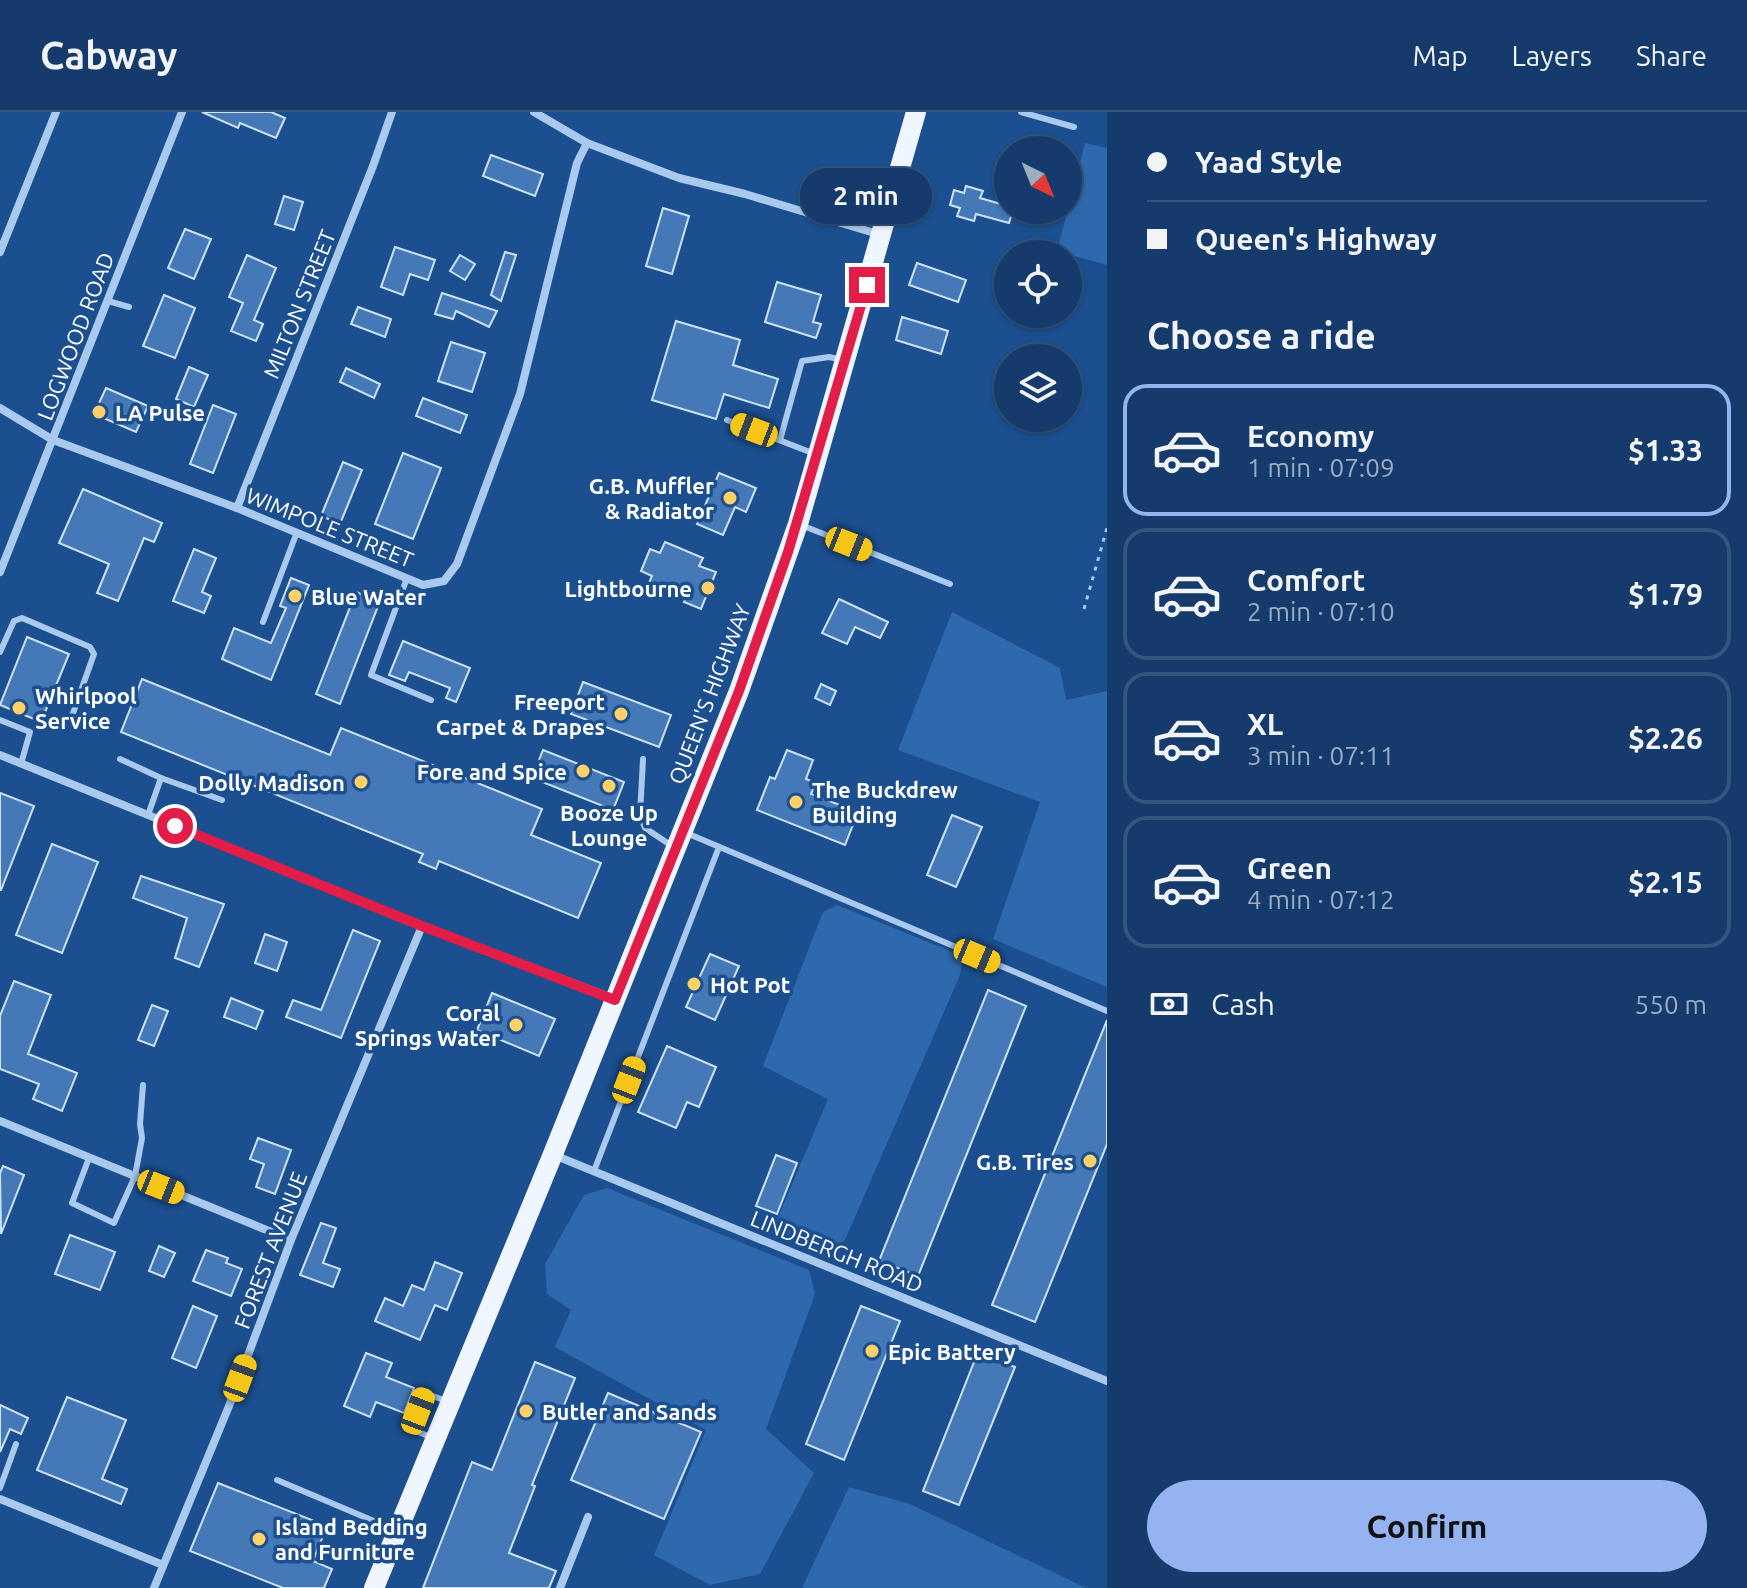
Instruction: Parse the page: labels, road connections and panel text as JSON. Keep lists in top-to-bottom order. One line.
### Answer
{"streets":{"main road":["QUEEN'S HIGHWAY"],"street":["MILTON STREET","LOGWOOD ROAD","WIMPOLE STREET","FOREST AVENUE","LINDBERGH ROAD"]},"crossings":[["MILTON STREET","WIMPOLE STREET"],["LOGWOOD ROAD","WIMPOLE STREET"],["QUEEN'S HIGHWAY","LINDBERGH ROAD"]],"places":["LA Pulse","G.B. Muffler & Radiator","Lightbourne","Blue Water","Whirlpool Service","Freeport Carpet & Drapes","Fore and Spice","Dolly Madison","Booze Up Lounge","The Buckdrew Building","Hot Pot","Coral Springs Water","G.B. Tires","Epic Battery","Butler and Sands","Island Bedding and Furniture"],"north":"bottom right","page":{"header":"Cabway","nav":["Map","Layers","Share"],"banner":["Yaad Style","Queen's Highway"],"bubble":"2 min","heading":"Choose a ride","list":[{"name":"Economy","note":"1 min · 07:09","value":"$1.33"},{"name":"Comfort","note":"2 min · 07:10","value":"$1.79"},{"name":"XL","note":"3 min · 07:11","value":"$2.26"},{"name":"Green","note":"4 min · 07:12","value":"$2.15"}],"pay":["Cash","550 m"],"buttons":"Confirm"}}
